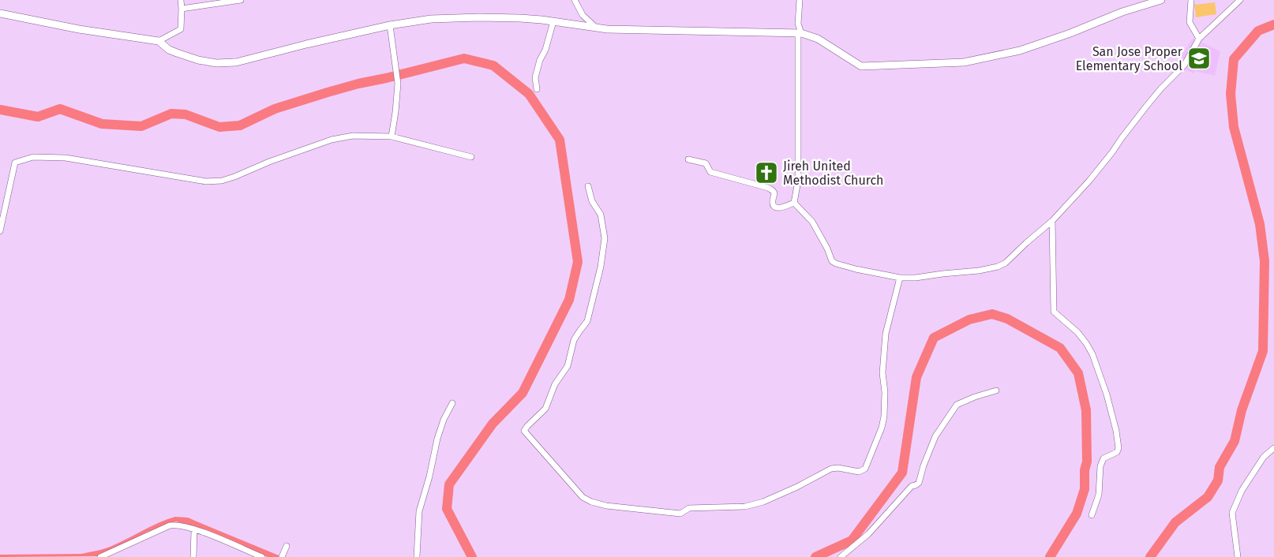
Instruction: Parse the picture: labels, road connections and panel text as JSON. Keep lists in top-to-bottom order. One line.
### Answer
{"places":{"school or university":["San Jose Proper Elementary School"],"church":["Jireh United Methodist Church"]}}
